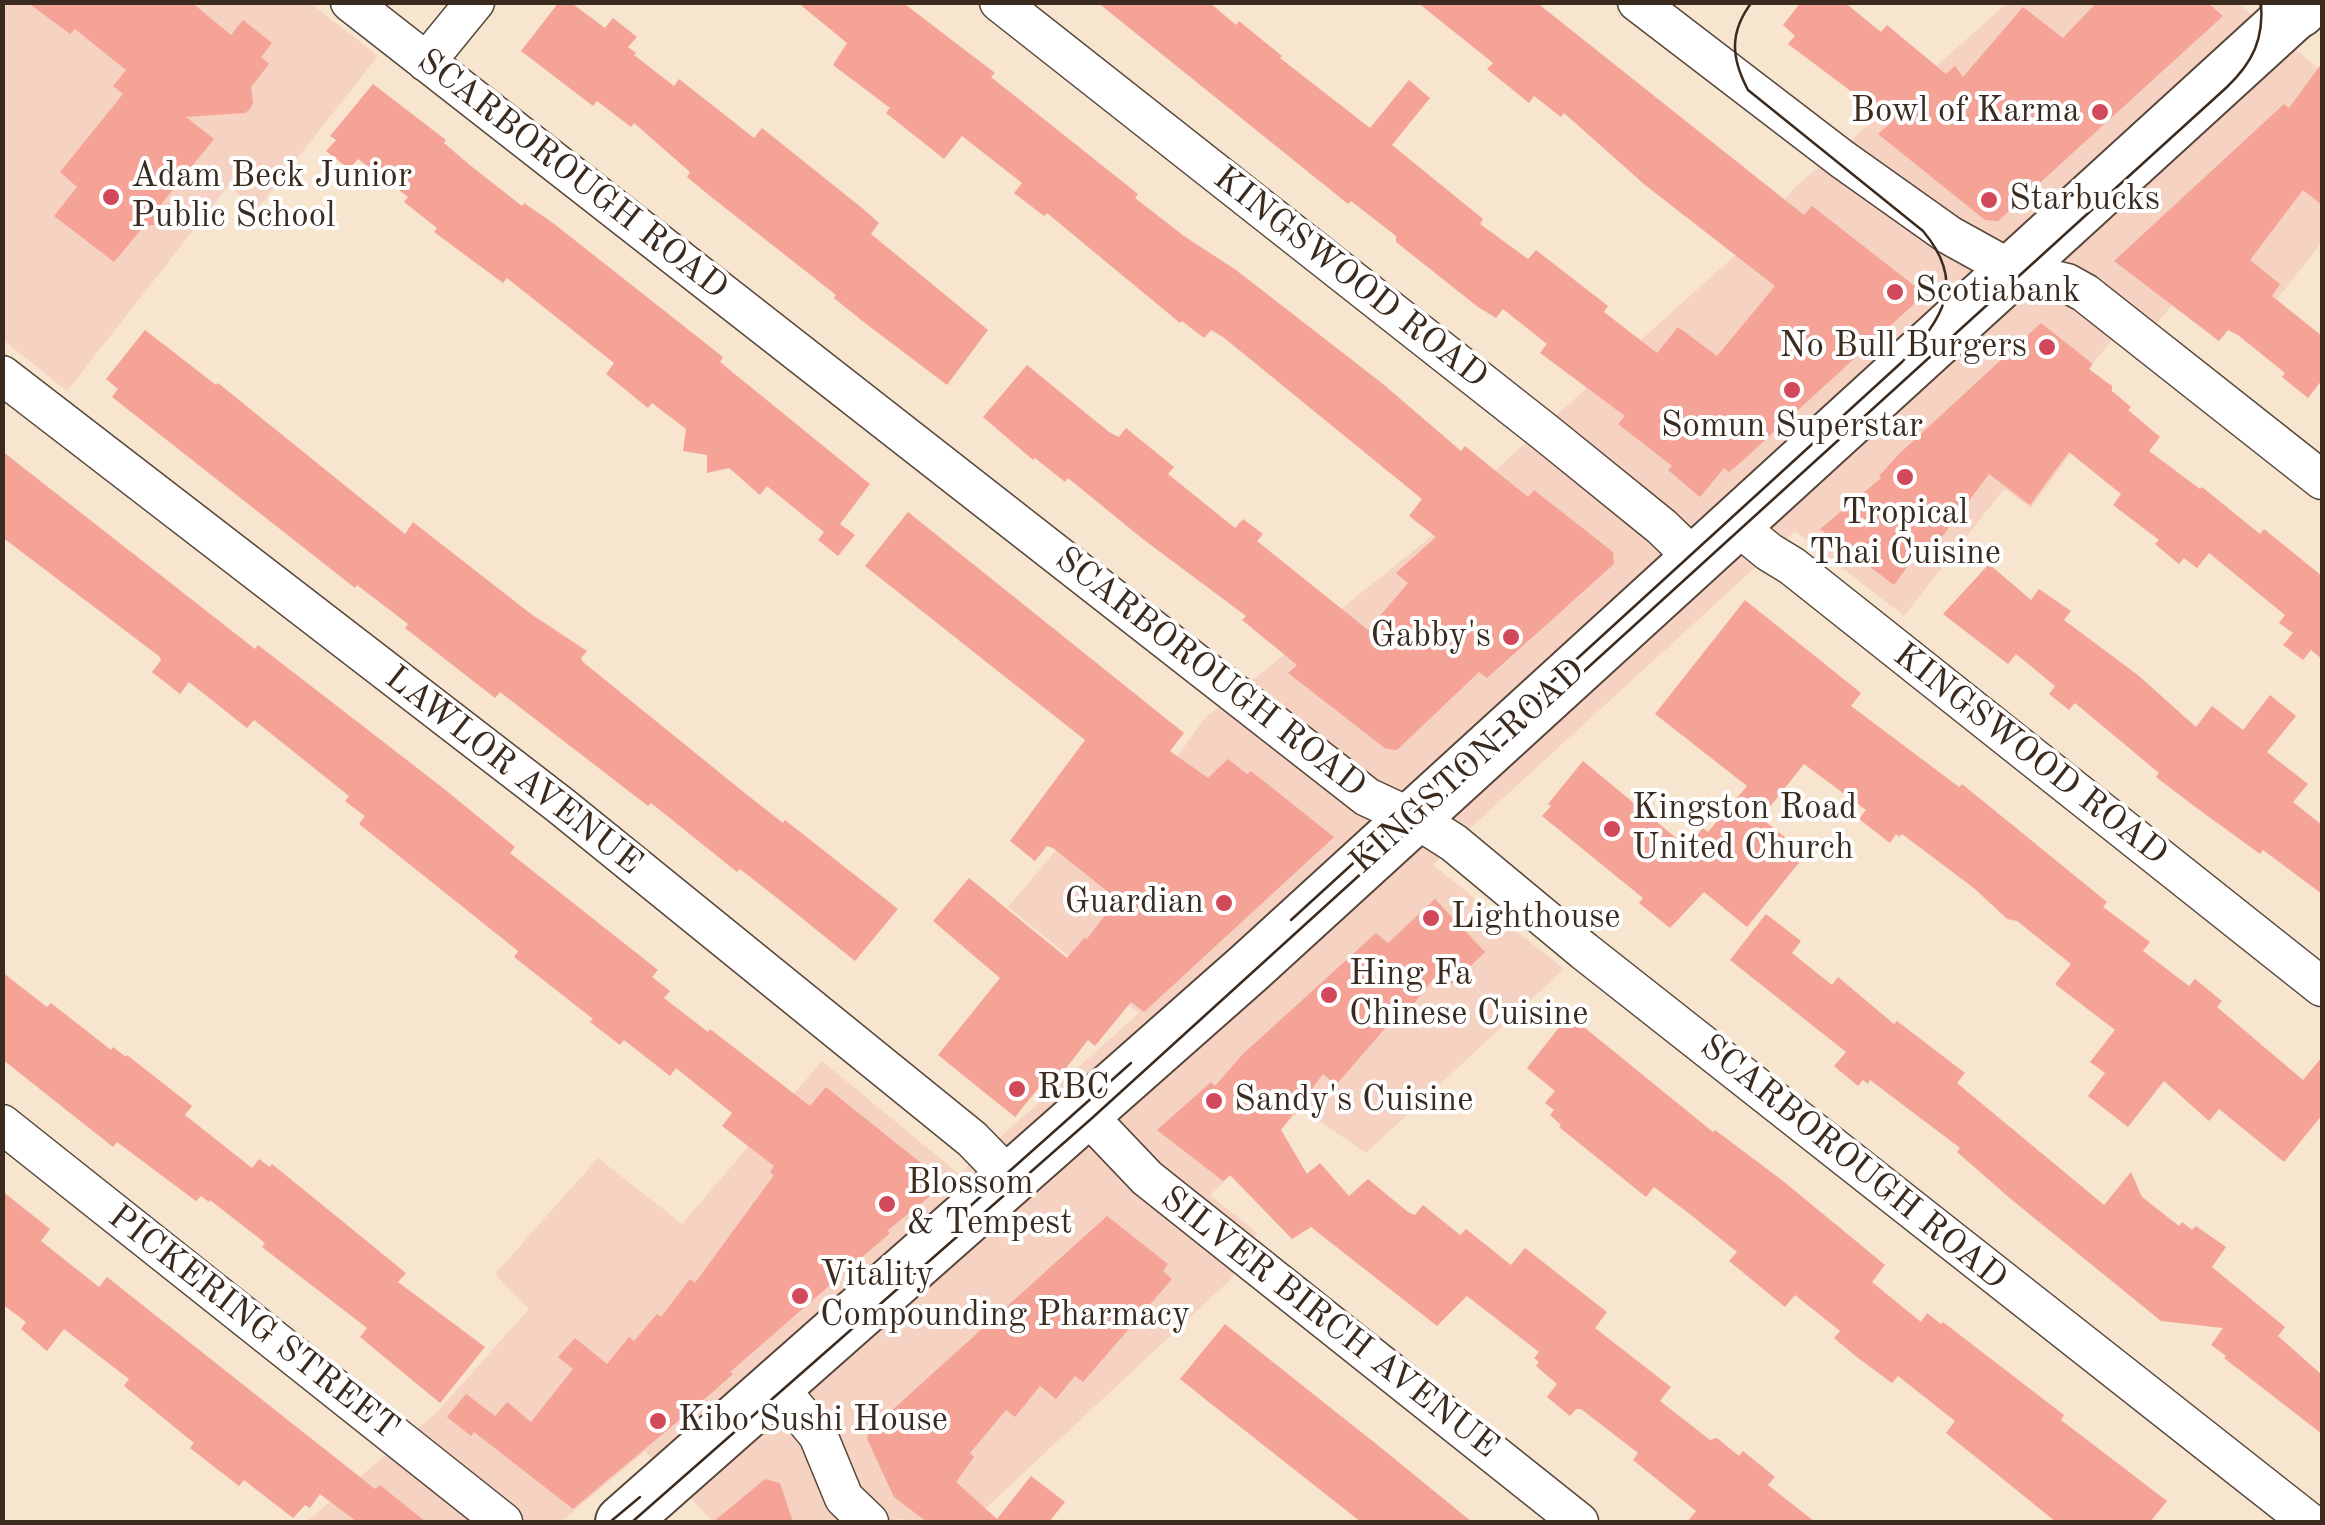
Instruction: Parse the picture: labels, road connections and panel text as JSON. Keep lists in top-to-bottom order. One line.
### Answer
{"streets":{"main road":["KINGSTON ROAD"],"street":["SCARBOROUGH ROAD","KINGSWOOD ROAD","LAWLOR AVENUE","PICKERING STREET","SILVER BIRCH AVENUE"]},"crossings":[["SCARBOROUGH ROAD","KINGSTON ROAD"],["KINGSWOOD ROAD","KINGSTON ROAD"],["KINGSTON ROAD","LAWLOR AVENUE"],["KINGSTON ROAD","SILVER BIRCH AVENUE"]],"places":["Bowl of Karma","Adam Beck Junior Public School","Starbucks","Scotiabank","No Bull Burgers","Somun Superstar","Tropical Thai Cuisine","Gabby's","Kingston Road United Church","Guardian","Lighthouse","Hing Fa Chinese Cuisine","RBC","Sandy's Cuisine","Blossom & Tempest","Vitality Compounding Pharmacy","Kibo Sushi House"]}
